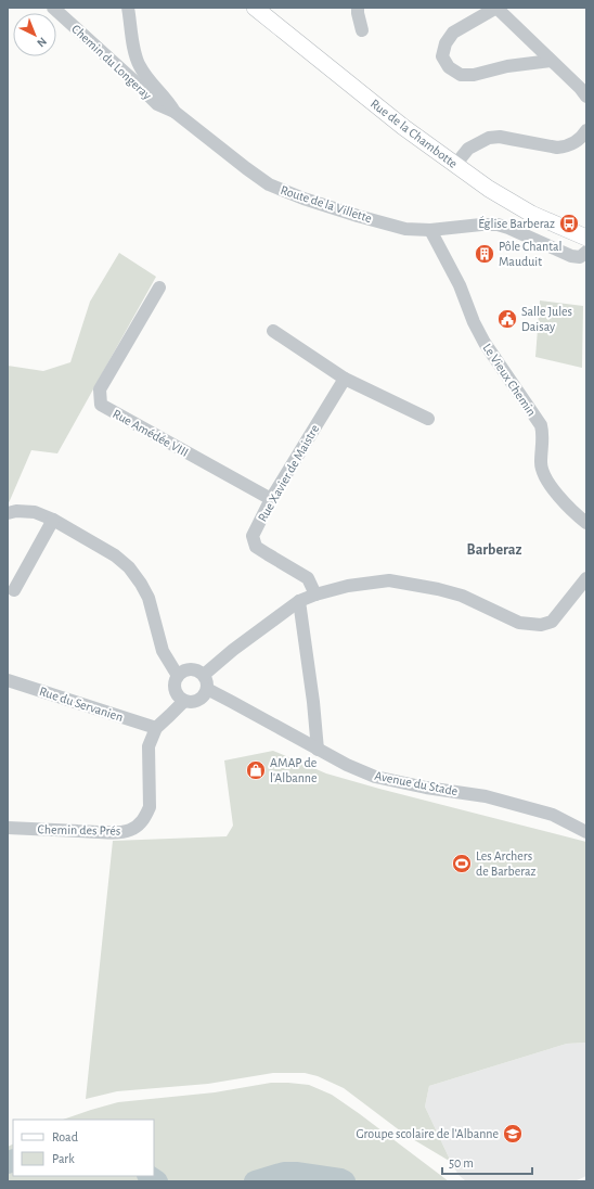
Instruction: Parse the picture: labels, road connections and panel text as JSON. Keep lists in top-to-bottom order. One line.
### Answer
{"streets":{"main road":["Rue de la Chambotte"],"street":["Chemin du Longeray","Route de la Villette","Le Vieux Chemin","Rue Amédée VIII","Rue Xavier de Maistre","Rue du Servanien","Avenue du Stade","Chemin des Prés"]},"crossings":[["Chemin du Longeray","Route de la Villette"],["Route de la Villette","Le Vieux Chemin"],["Rue Amédée VIII","Rue Xavier de Maistre"],["Rue du Servanien","Chemin des Prés"],["Avenue du Stade","Chemin des Prés"]],"districts":["Barberaz"],"places":{"bus stop":["Église Barberaz"],"building":["Pôle Chantal Mauduit"],"public building":["Salle Jules Daisay"],"shop":["AMAP de l'Albanne"],"sports":["Les Archers de Barberaz"],"school or university":["Groupe scolaire de l'Albanne"]},"legend":["Road","Park"],"scale_bar":"50 m","north":"bottom right"}
